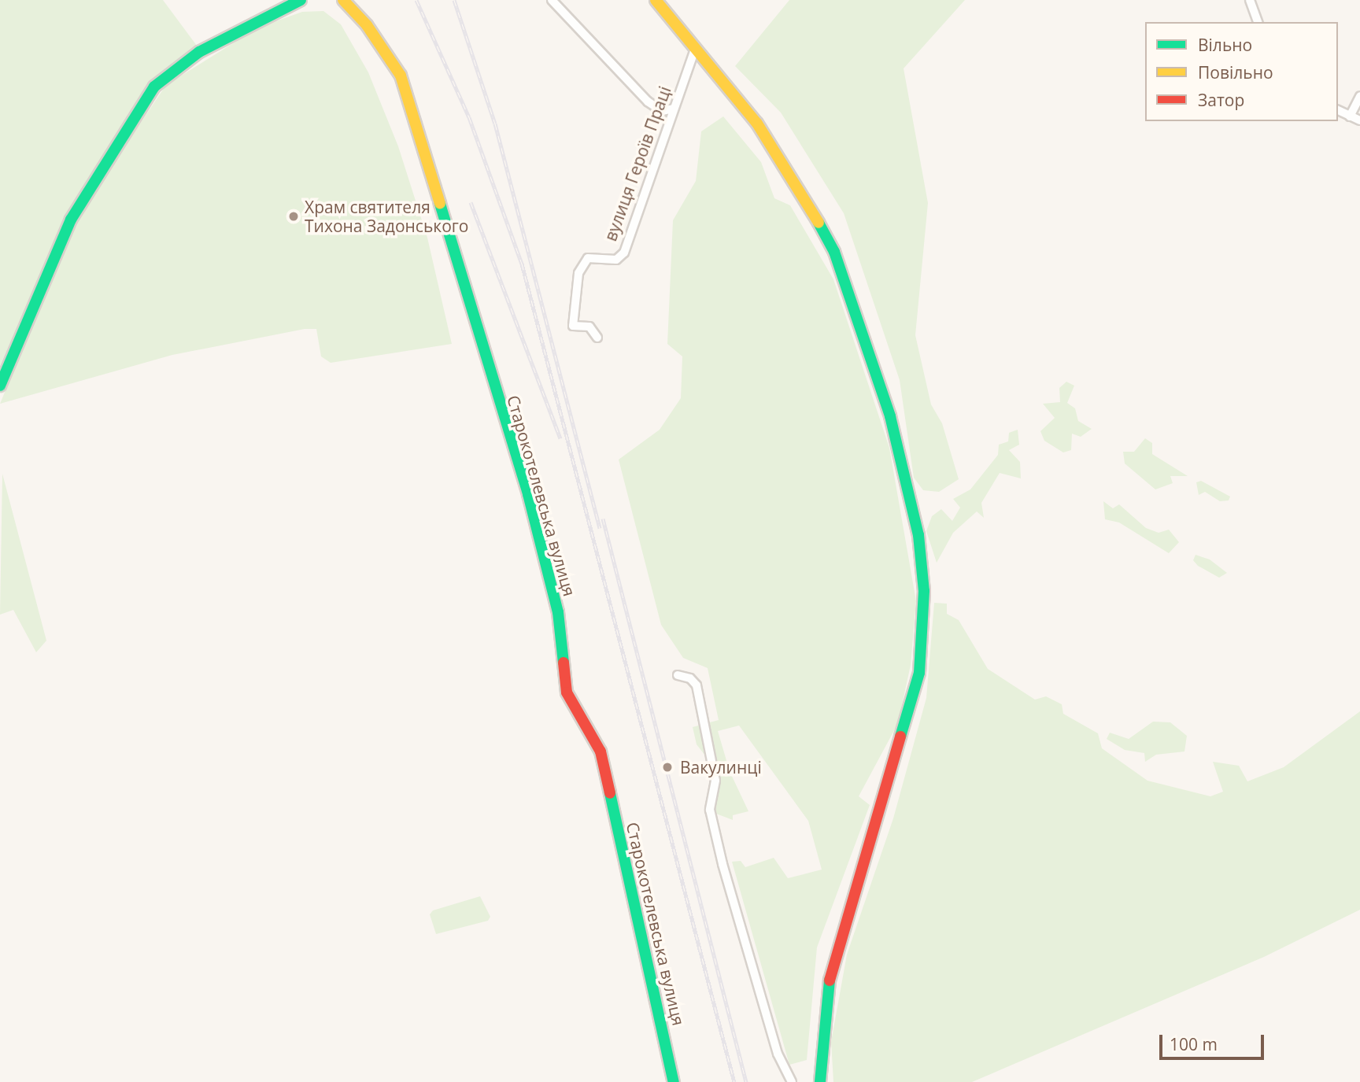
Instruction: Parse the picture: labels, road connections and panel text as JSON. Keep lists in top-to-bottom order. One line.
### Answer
{"streets":{"street":["вулиця Героїв Праці","Старокотелевська вулиця"]},"places":["Храм святителя Тихона Задонського","Вакулинці"],"legend":["Вільно","Повільно","Затор"],"scale_bar":"100 m"}
